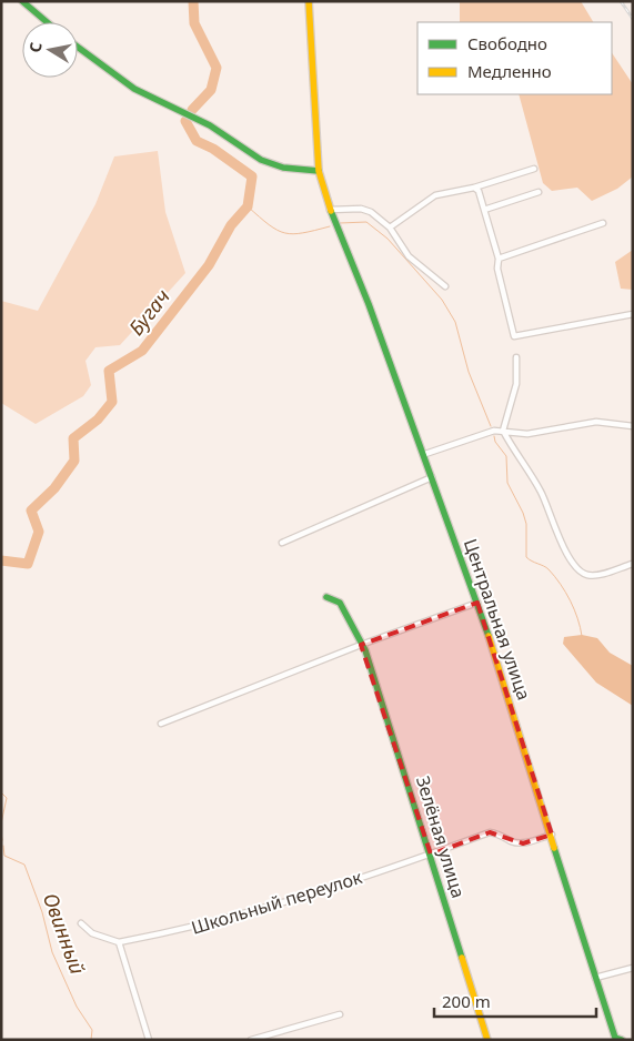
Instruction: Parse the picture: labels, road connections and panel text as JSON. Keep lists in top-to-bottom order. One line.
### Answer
{"streets":{"street":["Центральная улица","Зелёная улица","Школьный переулок"]},"crossings":[["Центральная улица","Школьный переулок"],["Зелёная улица","Школьный переулок"]],"water":["Бугач","Овинный"],"legend":["Свободно","Медленно"],"scale_bar":"200 m","north":"left"}
